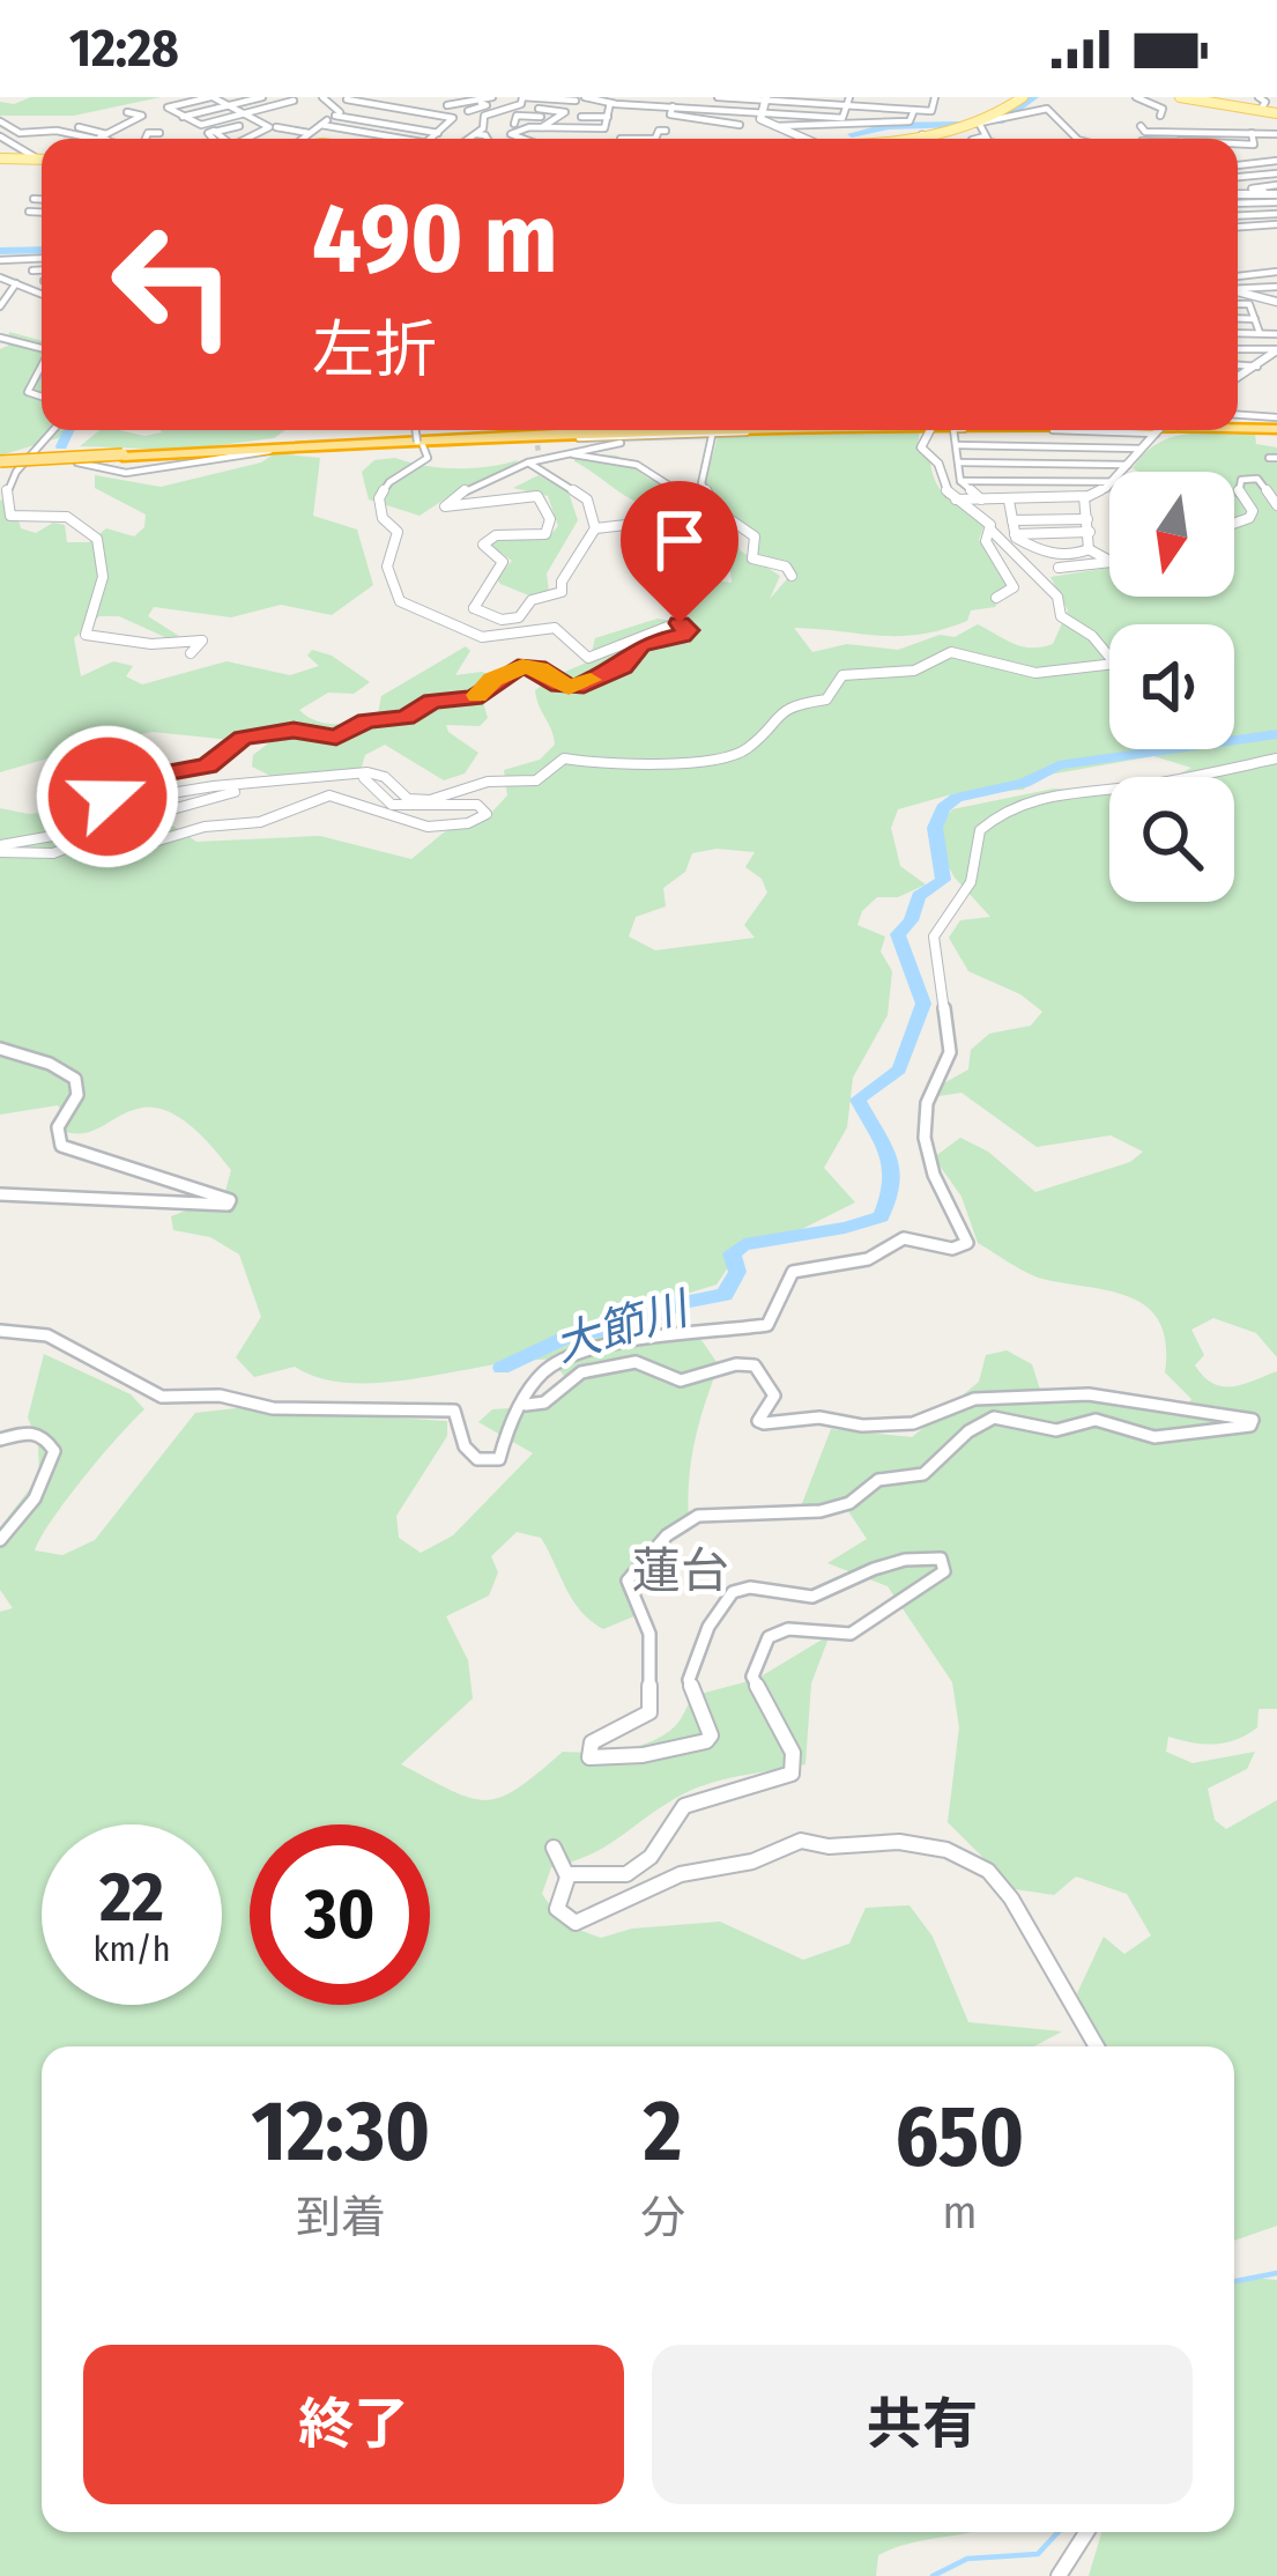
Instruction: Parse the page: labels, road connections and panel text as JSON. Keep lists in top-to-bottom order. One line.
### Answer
{"districts":["蓮台"],"water":["大節川"],"north":"bottom","page":{"status":"12:28","turn":["490 m","左折"],"speed":"22 km/h","limit":"30","eta":["12:30","到着","2","分","650","m"],"buttons":["終了","共有"]}}
